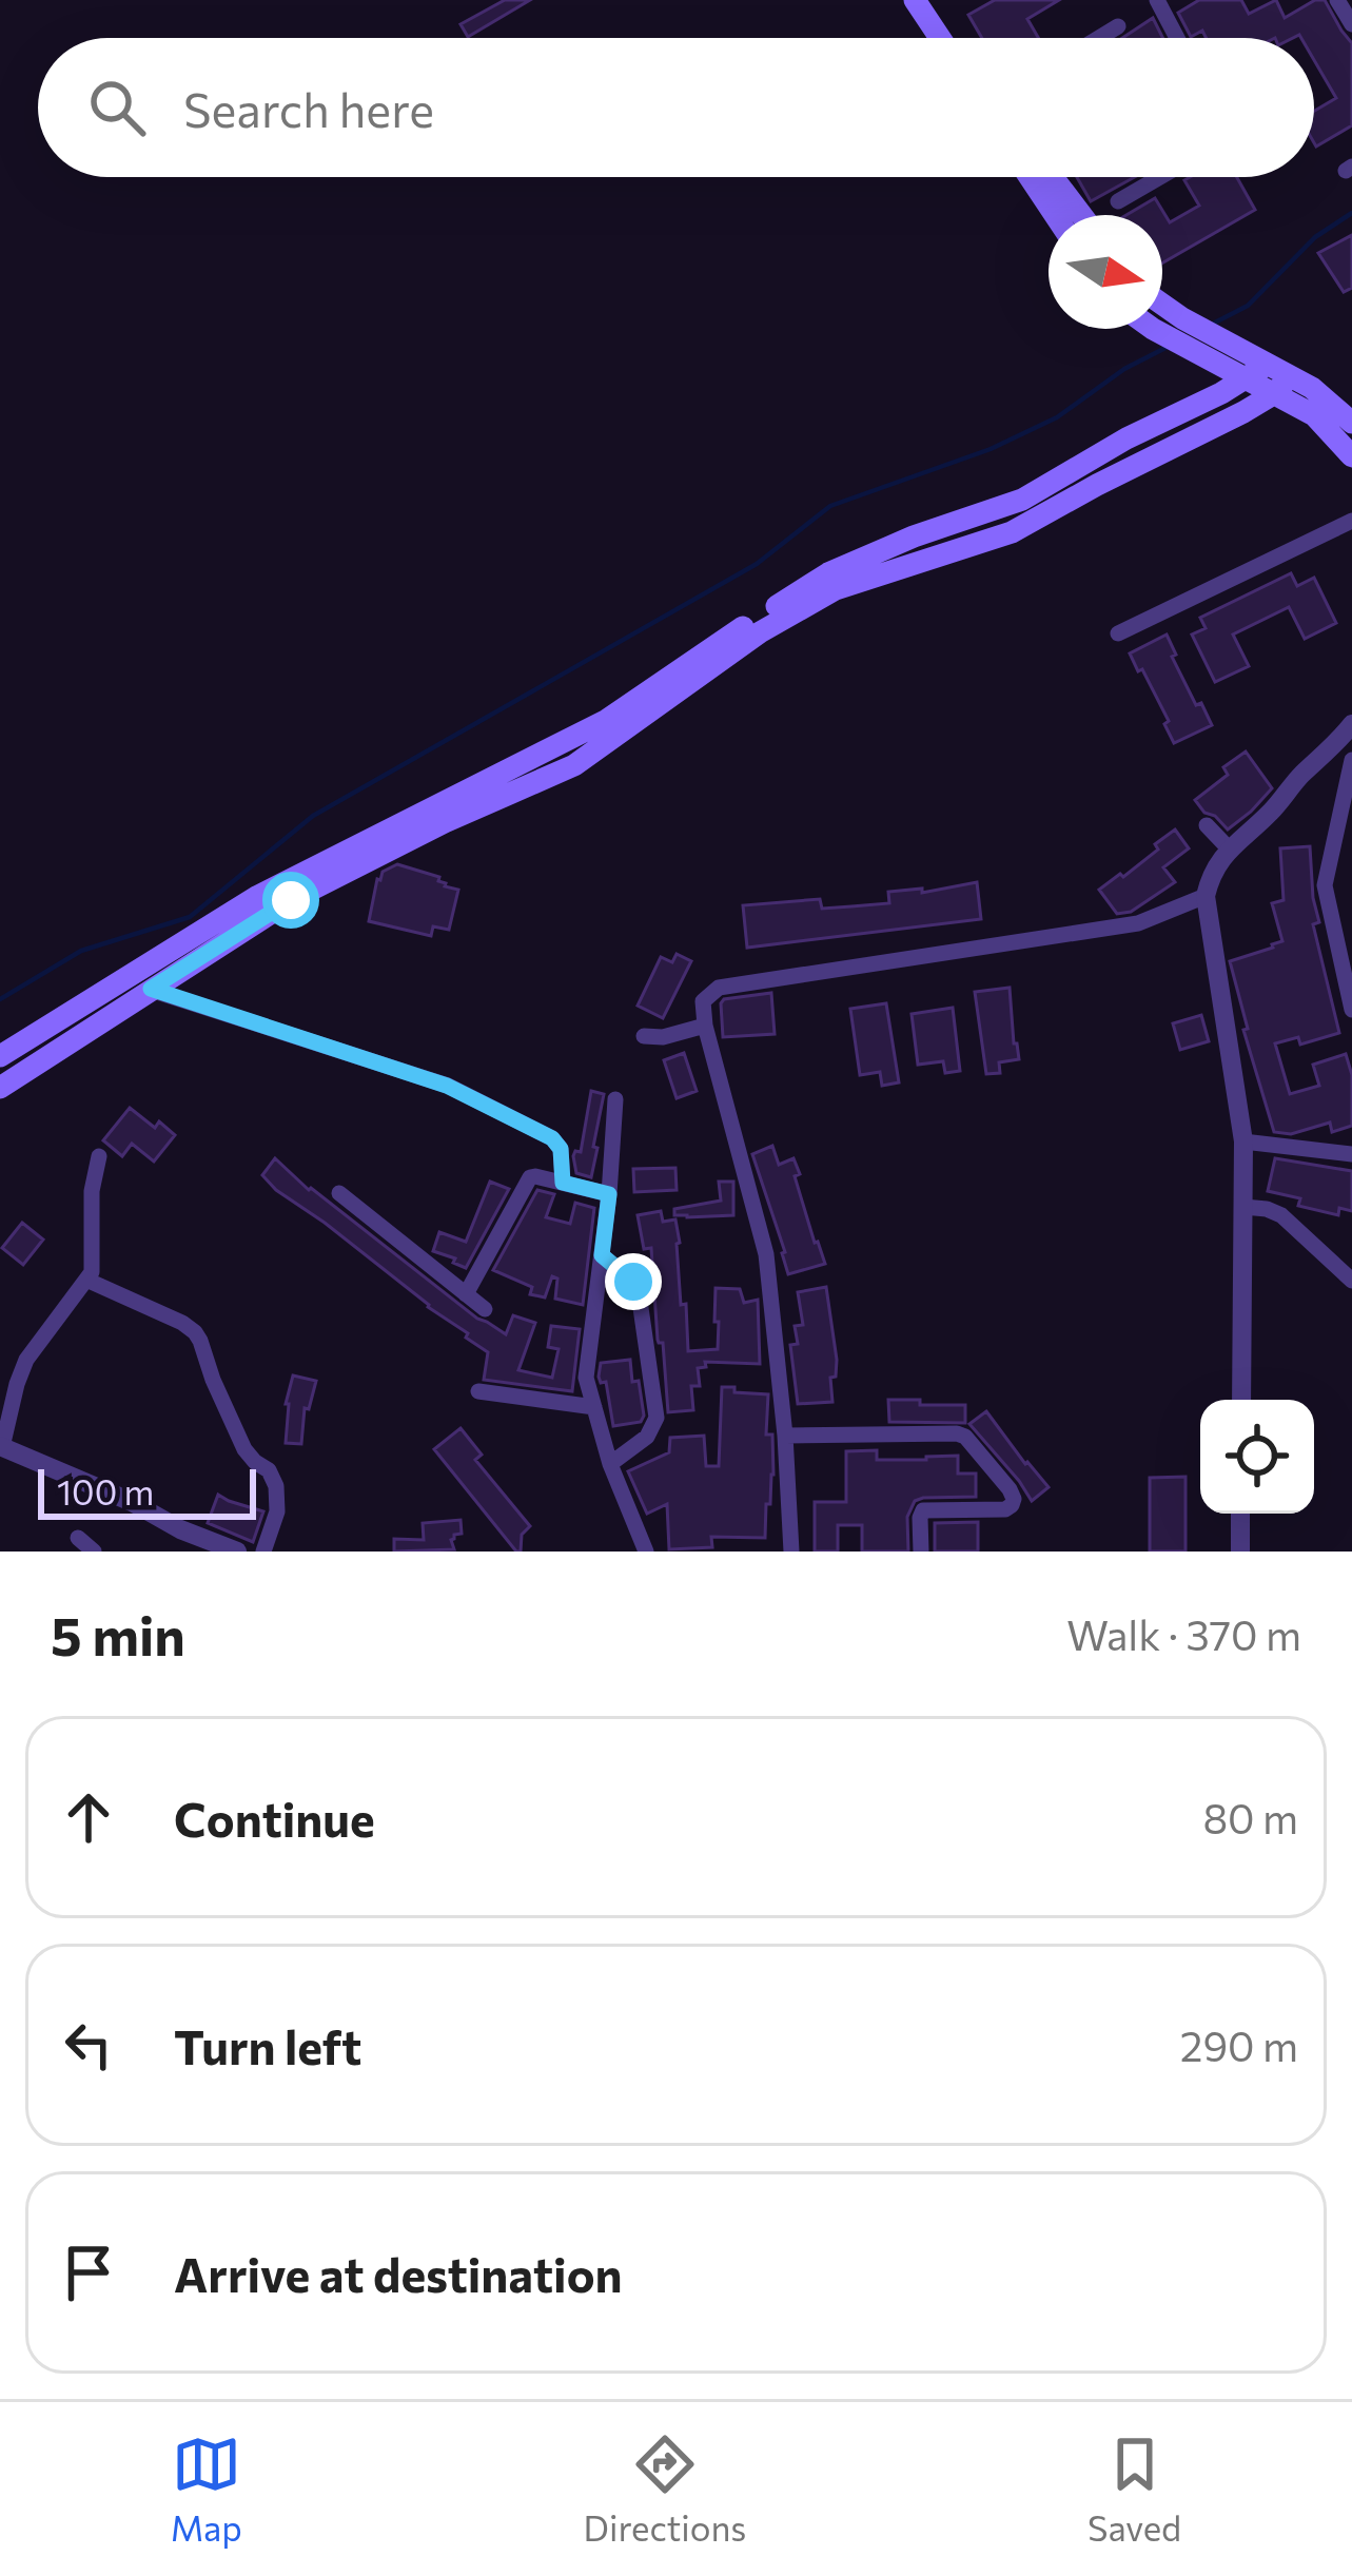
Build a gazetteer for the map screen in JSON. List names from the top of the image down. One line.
{"scale_bar":"100 m","north":"right","page":{"search":"Search here","scale":"100 m","heading":["5 min","Walk · 370 m"],"list":[["Continue","80 m"],["Turn left","290 m"],"Arrive at destination"],"nav":["Map","Directions","Saved"]}}
